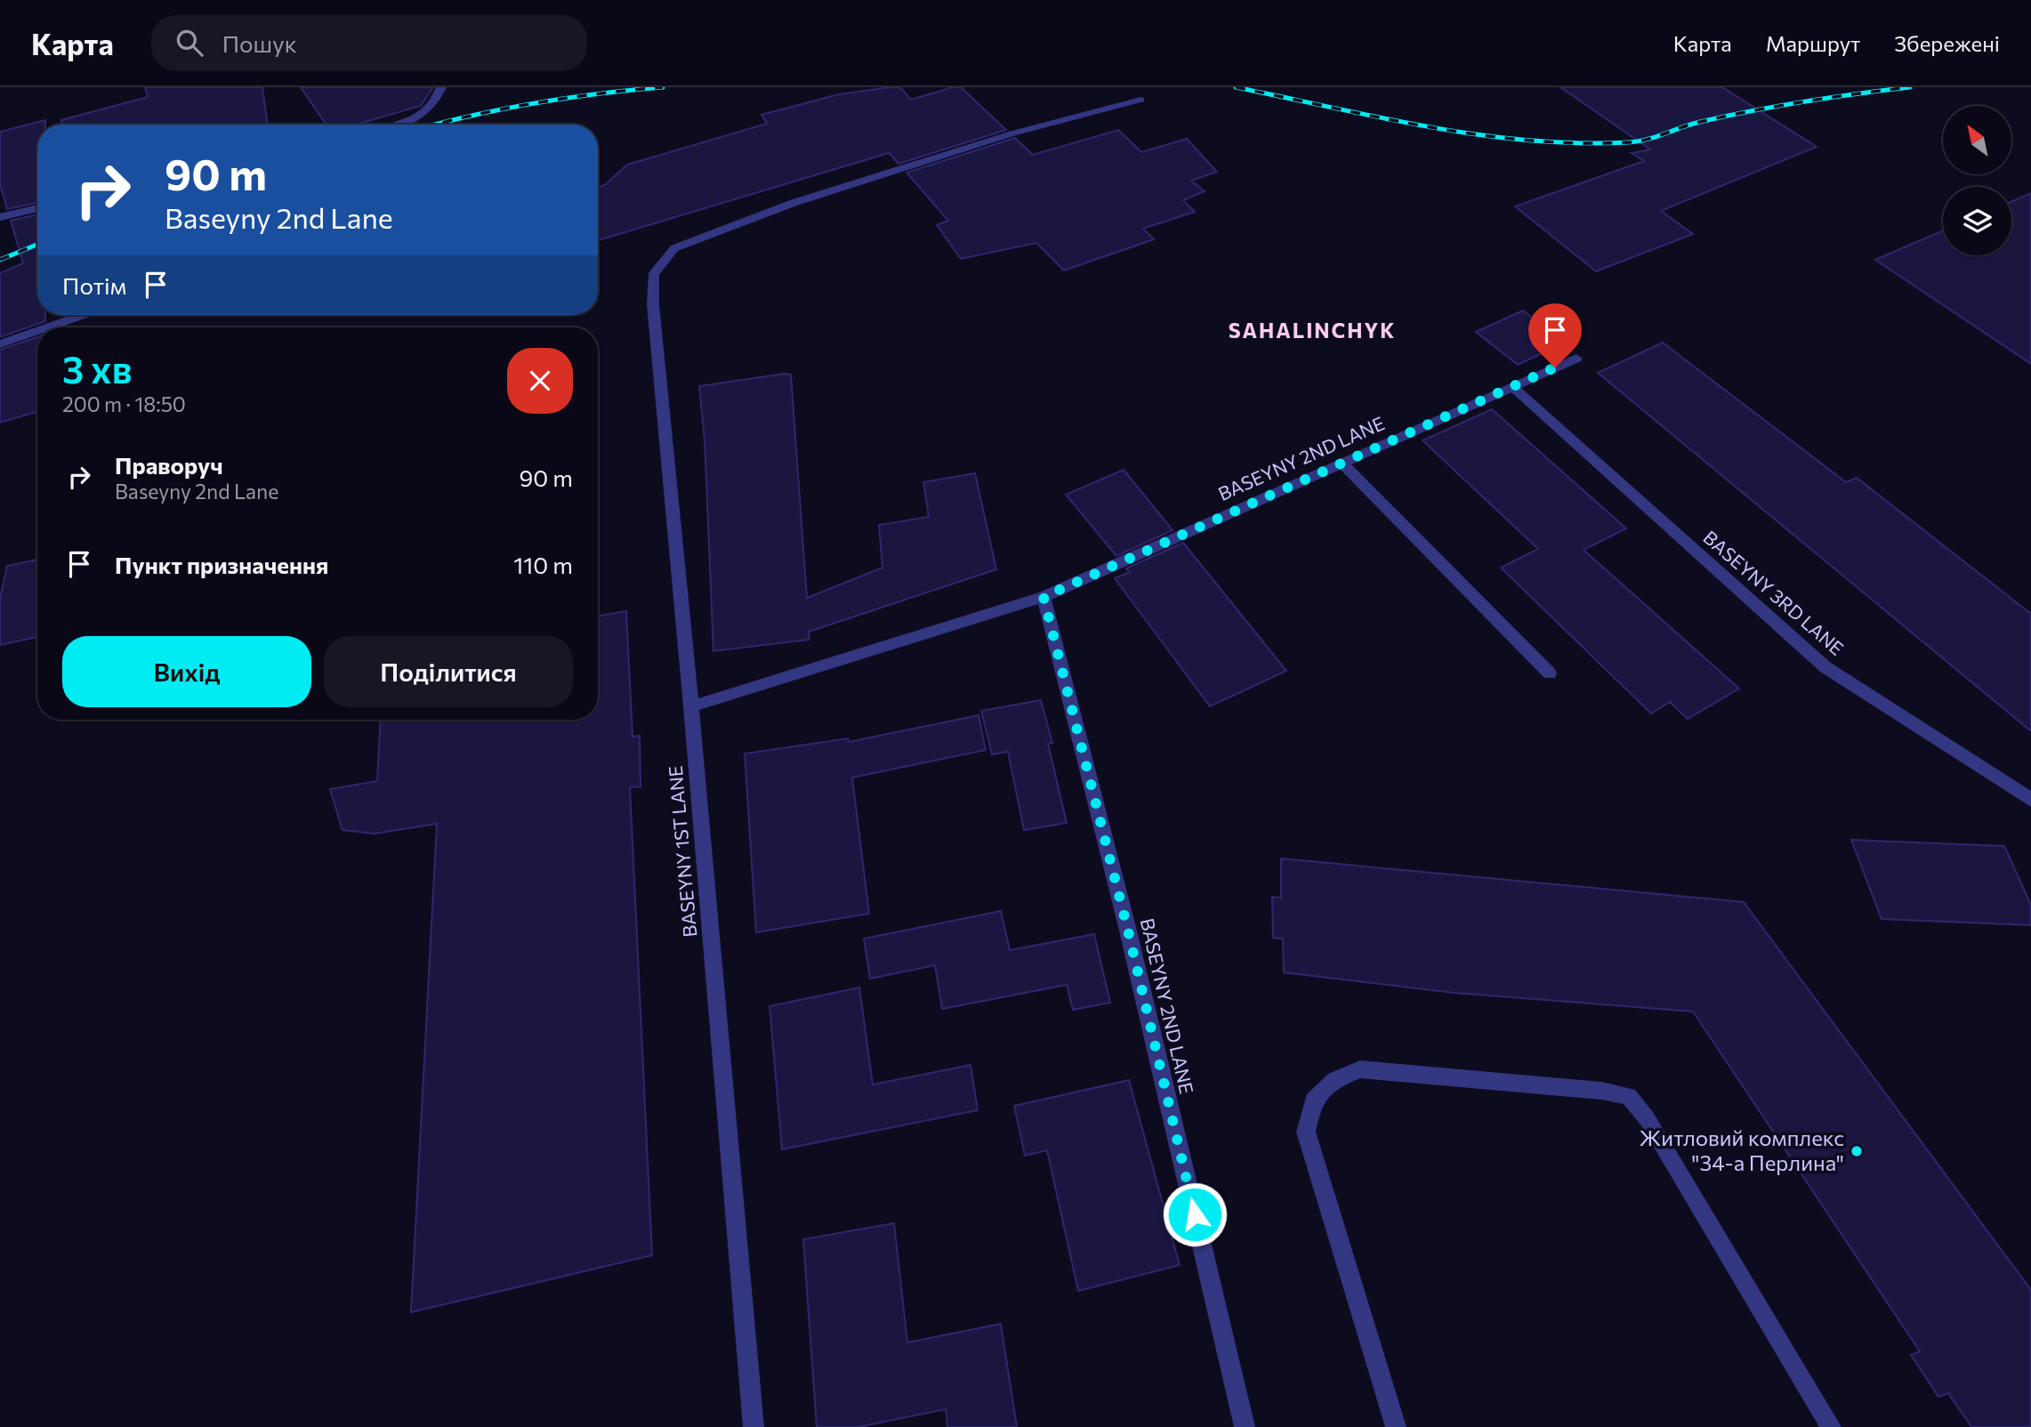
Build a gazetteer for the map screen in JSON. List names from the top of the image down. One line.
{"streets":{"street":["BASEYNY 2ND LANE","BASEYNY 3RD LANE","BASEYNY 1ST LANE"]},"crossings":[["BASEYNY 2ND LANE","BASEYNY 3RD LANE"],["BASEYNY 2ND LANE","BASEYNY 1ST LANE"]],"districts":["SAHALINCHYK"],"places":["Житловий комплекс \"34-а Перлина\""],"north":"top left","page":{"header":"Карта","search":"Пошук","nav":["Карта","Маршрут","Збережені"],"turn":["90 m","Baseyny 2nd Lane"],"then":"Потім","heading":["3 хв","200 m · 18:50"],"list":[{"name":"Праворуч","note":"Baseyny 2nd Lane","value":"90 m"},{"name":"Пункт призначення","value":"110 m"}],"buttons":["Вихід","Поділитися"]}}
